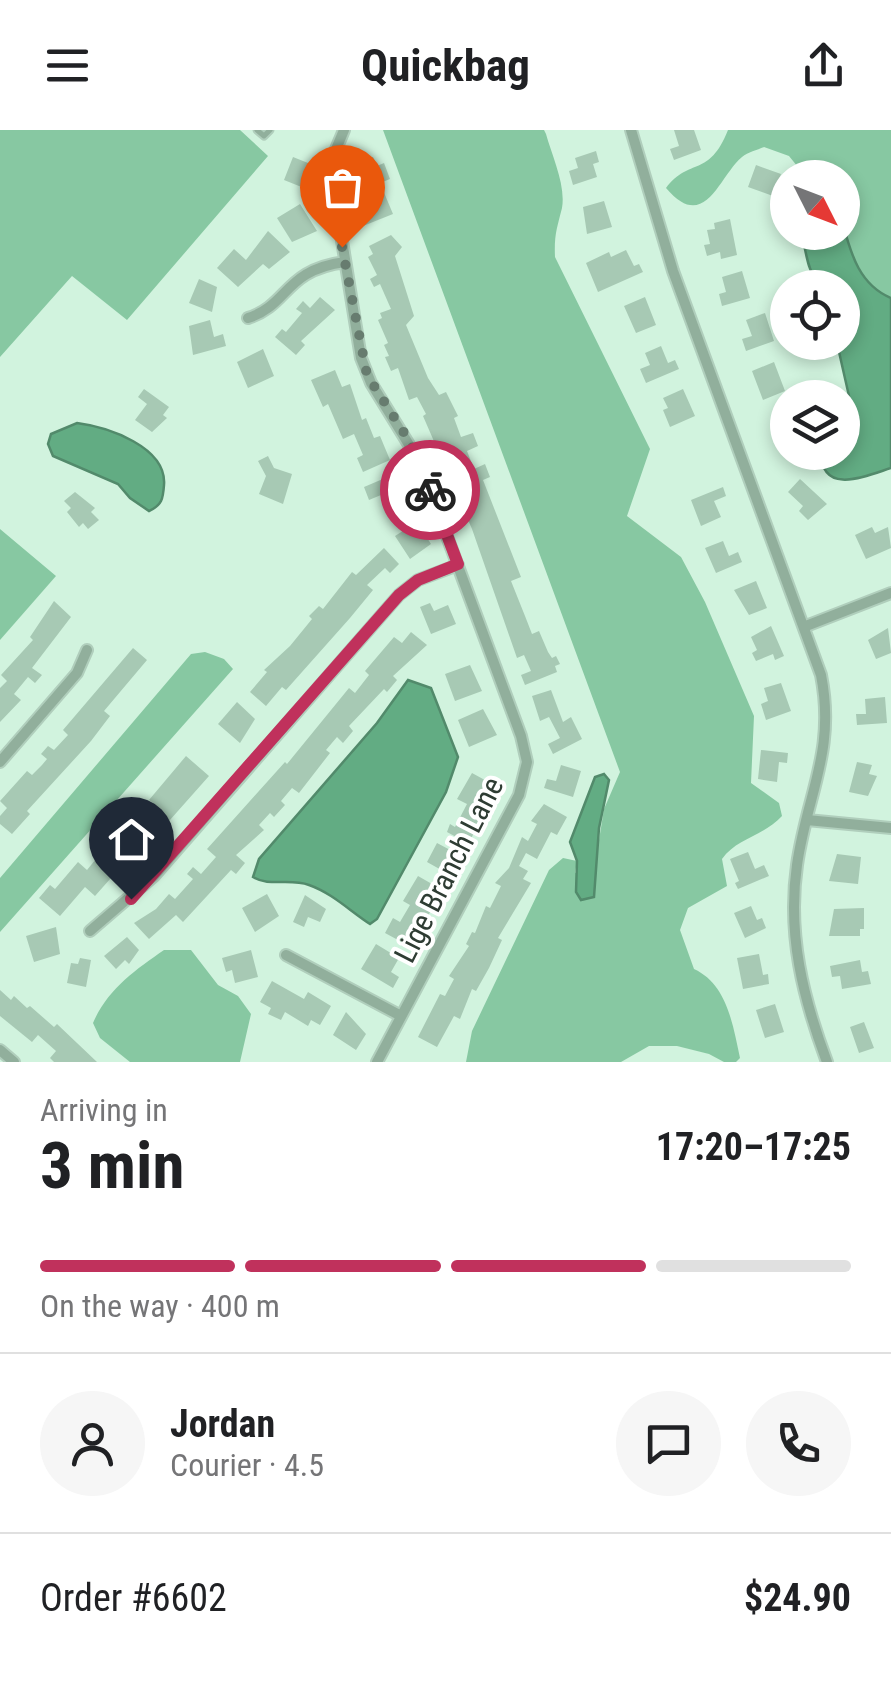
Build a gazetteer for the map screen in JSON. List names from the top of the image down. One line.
{"streets":{"street":["Lige Branch Lane"]},"north":"bottom right","page":{"header":"Quickbag","heading":["3 min","Arriving in","17:20–17:25"],"panel":["Jordan","Courier · 4.5","Order #6602","$24.90"],"bar":"On the way · 400 m"}}
